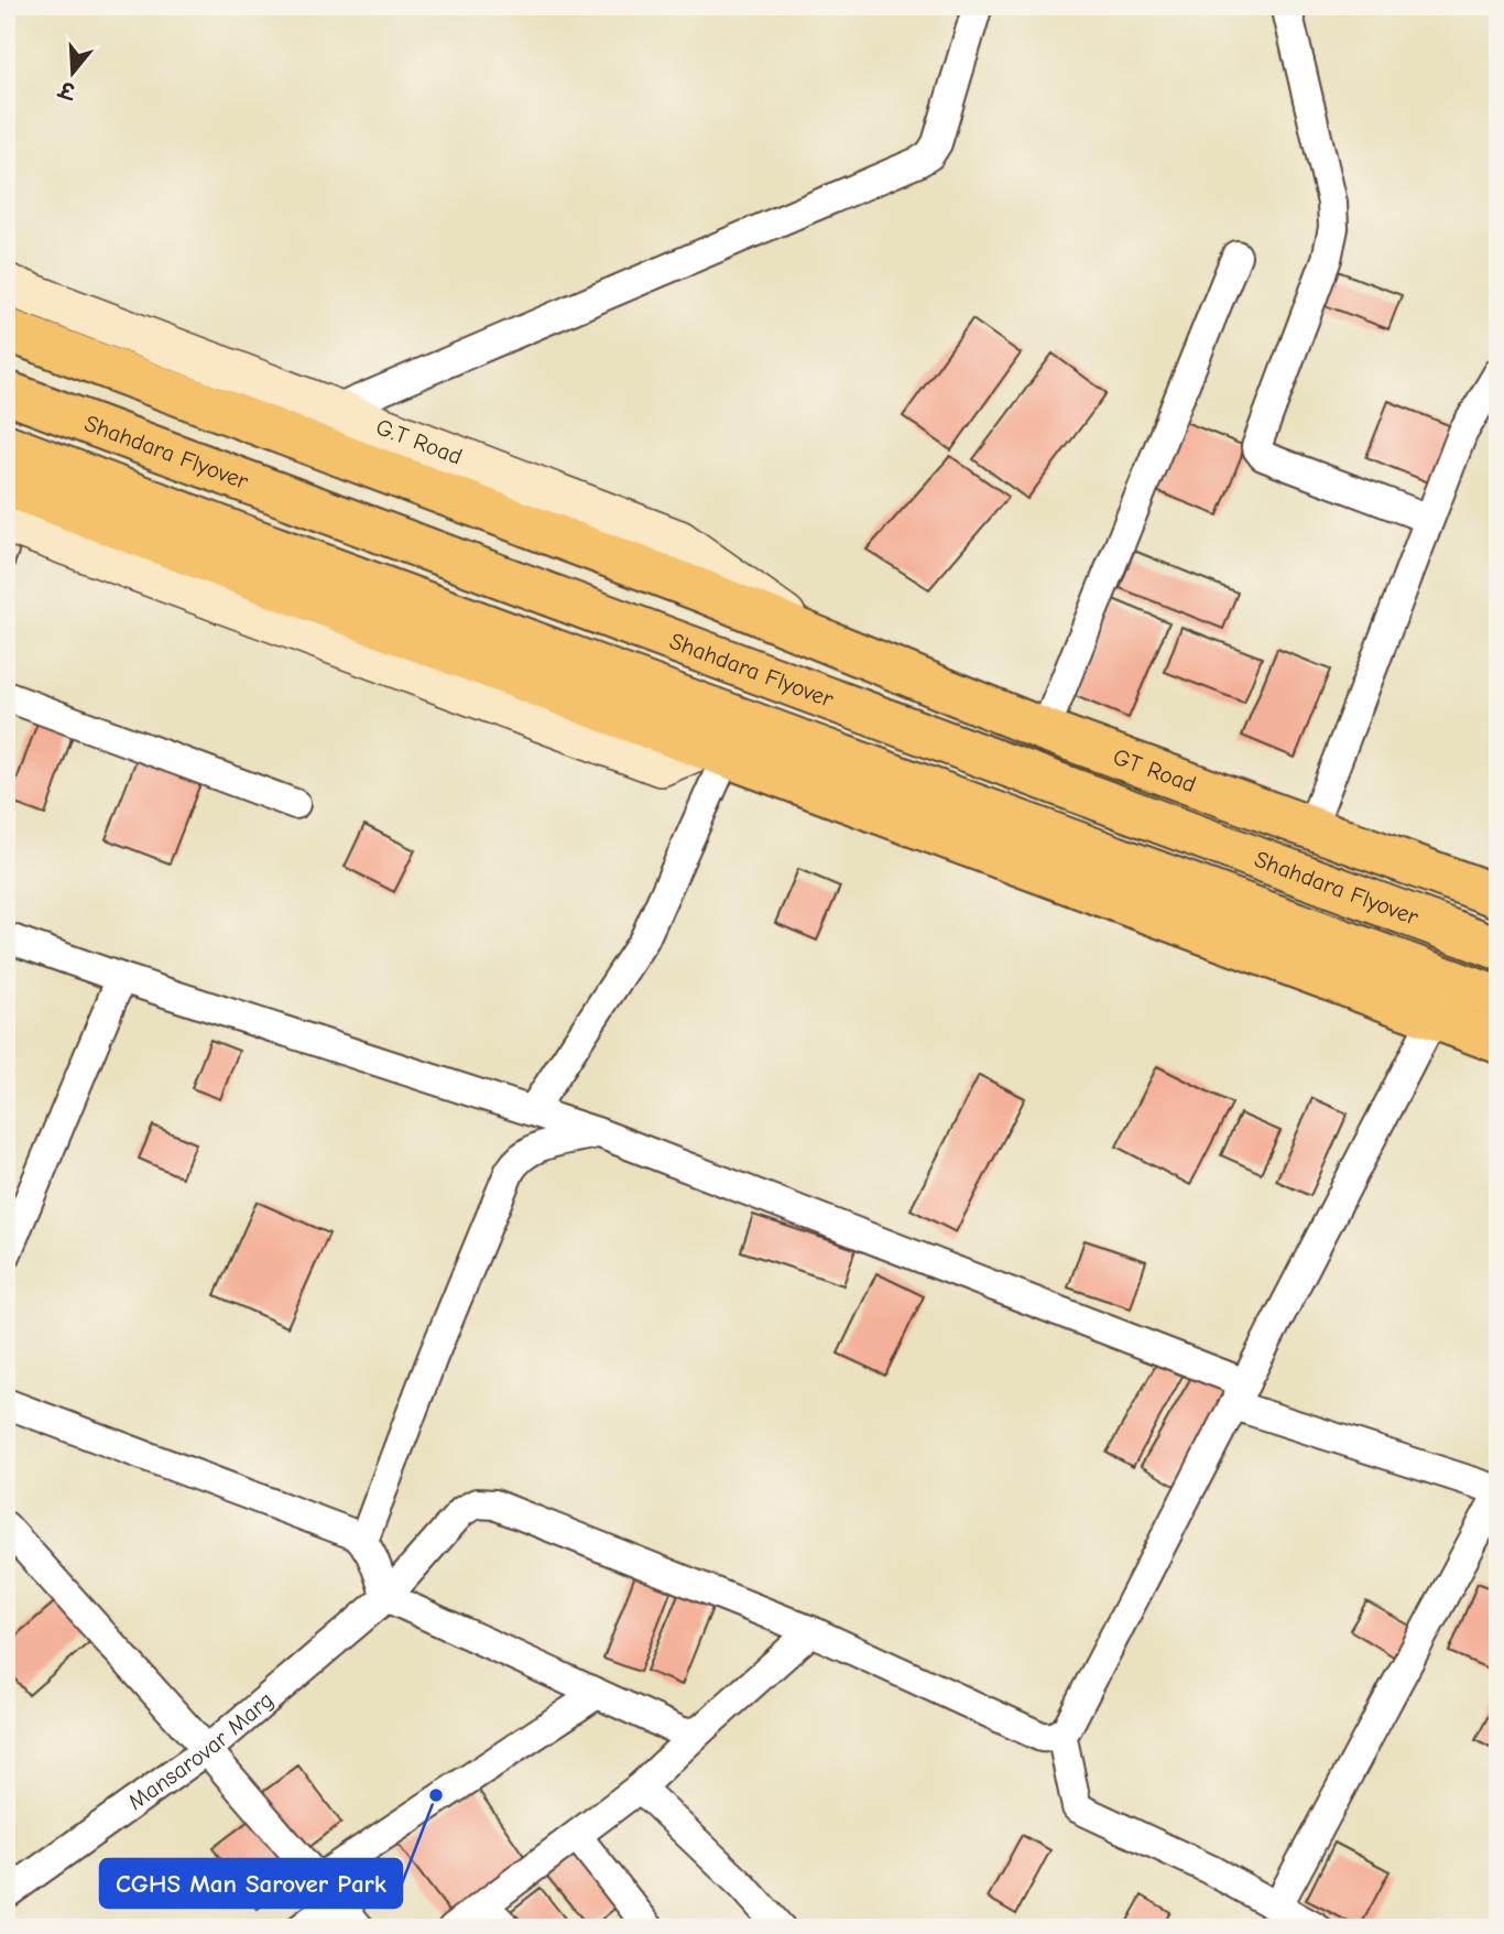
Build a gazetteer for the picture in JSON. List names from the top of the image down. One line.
{"streets":{"main road":["G.T Road","Shahdara Flyover","GT Road"],"street":["Mansarovar Marg"]},"crossings":[["G.T Road","GT Road"]],"places":["CGHS Man Sarover Park"],"north":"bottom"}
